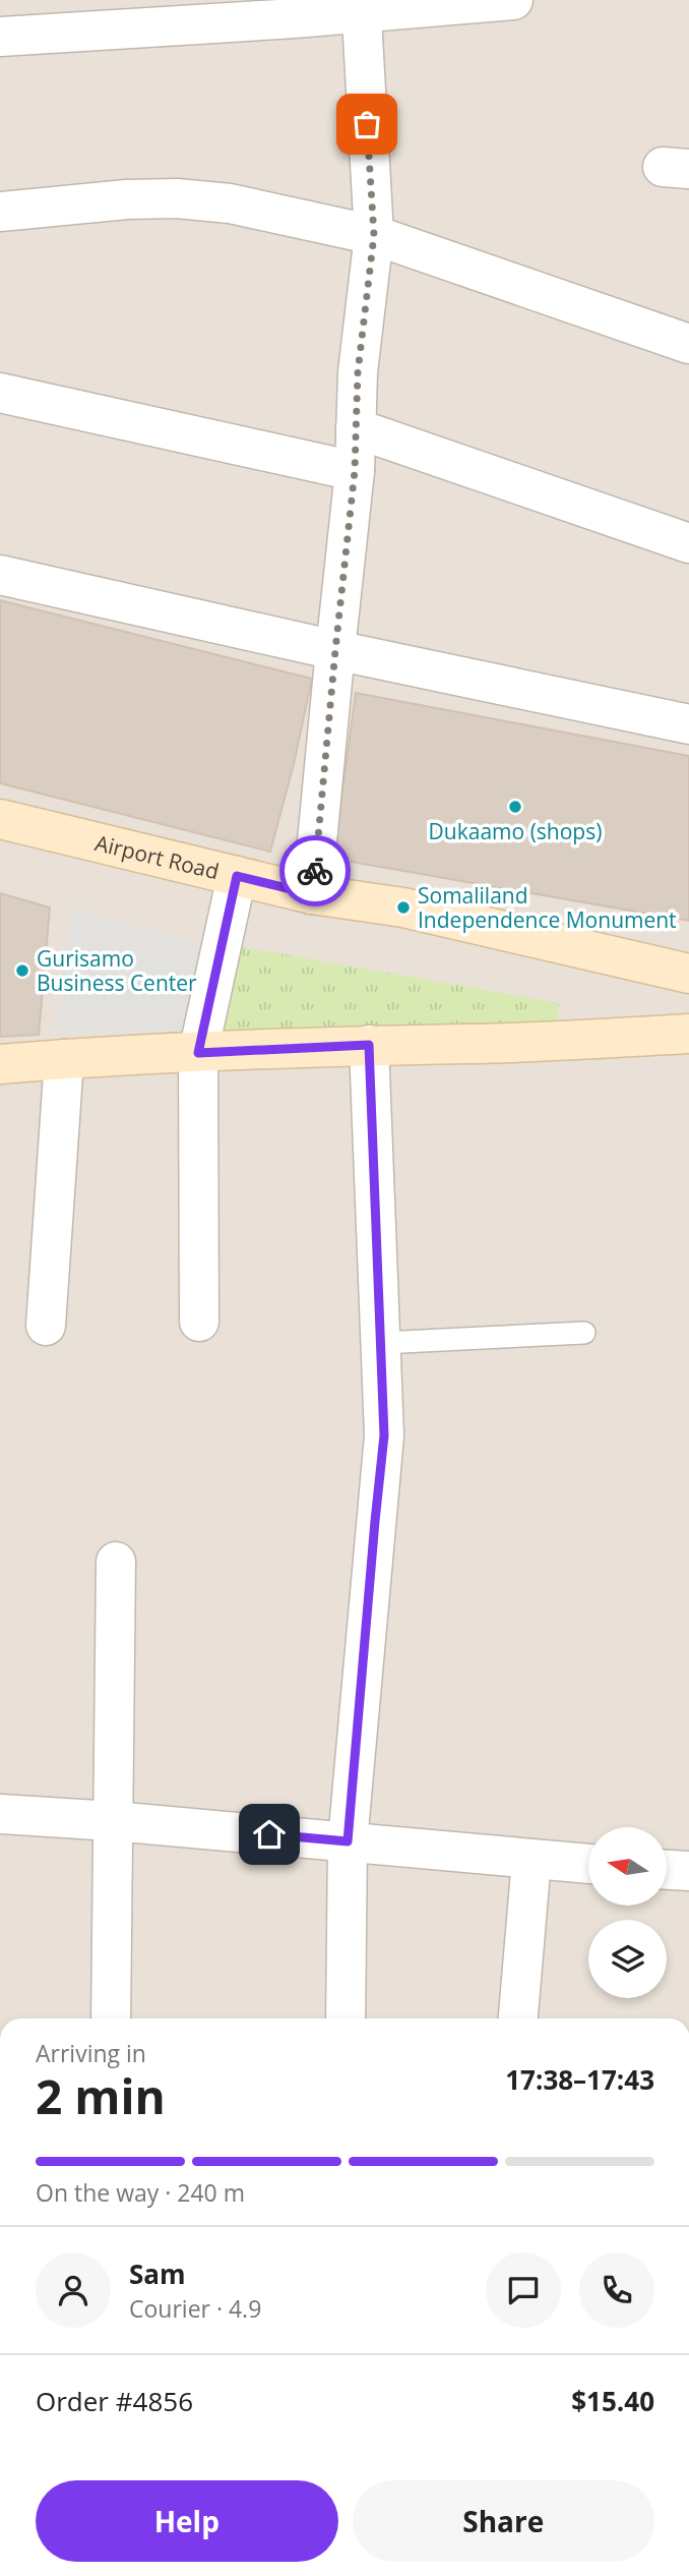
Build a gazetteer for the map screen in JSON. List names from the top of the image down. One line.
{"streets":{"main road":["Airport Road"]},"places":["Dukaamo (shops)","Somaliland Independence Monument","Gurisamo Business Center"],"north":"left","page":{"heading":["2 min","Arriving in","17:38–17:43"],"panel":["Sam","Courier · 4.9","Order #4856","$15.40"],"bar":"On the way · 240 m","buttons":["Help","Share"]}}
